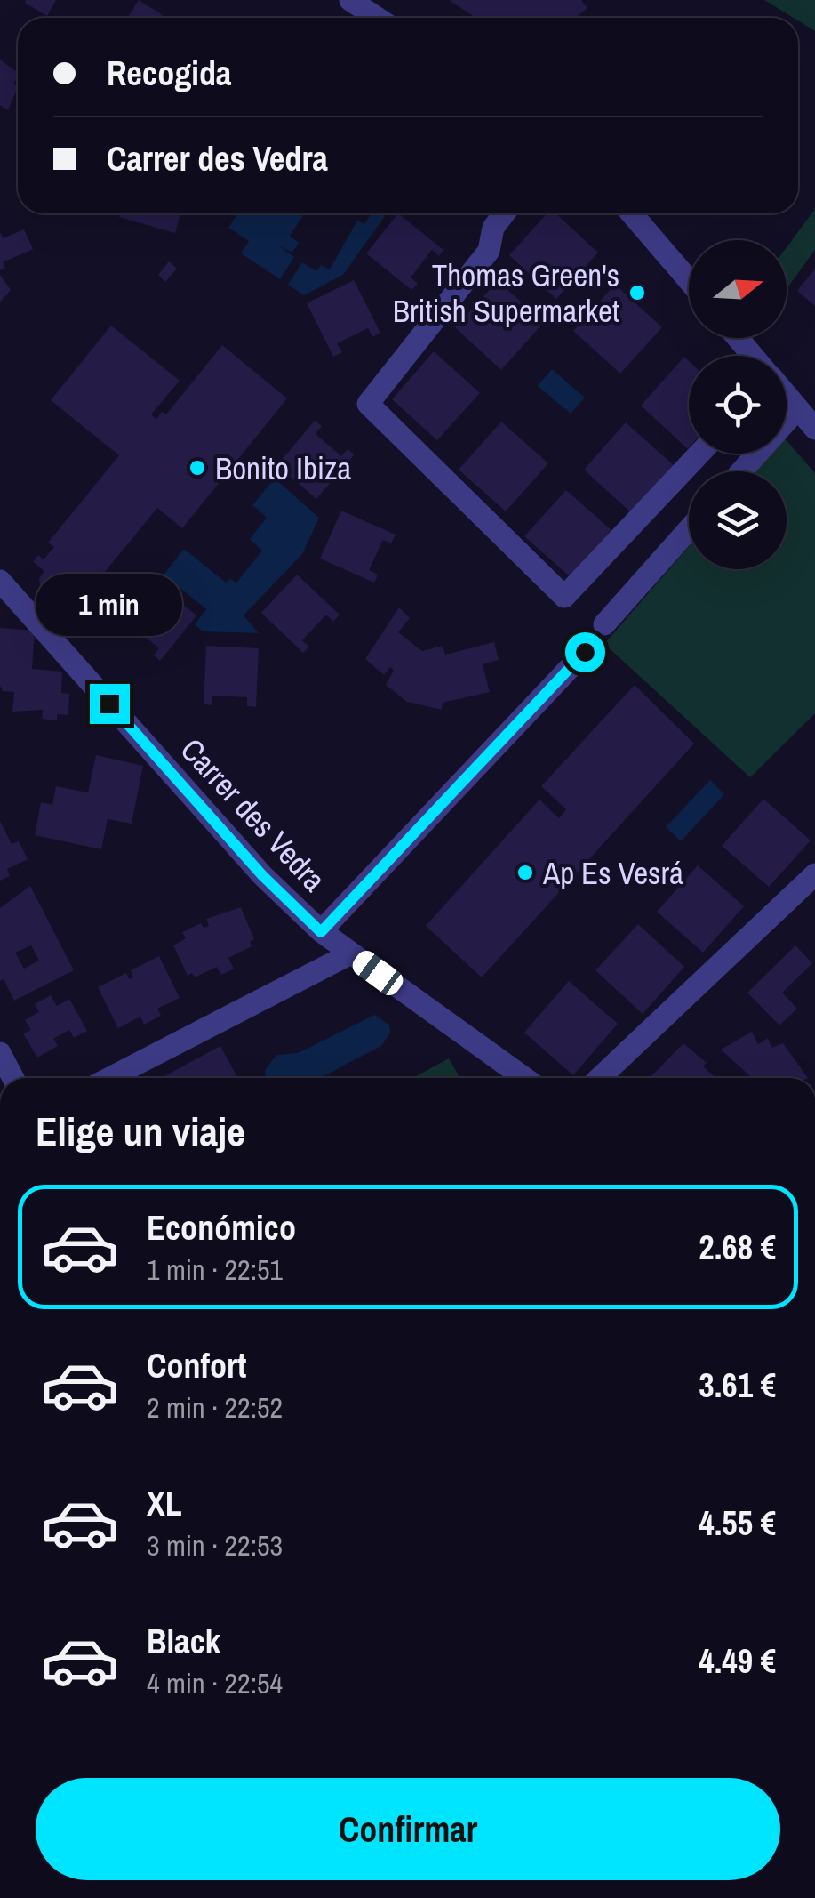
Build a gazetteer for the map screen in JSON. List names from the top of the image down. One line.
{"streets":{"street":["Carrer des Vedra"]},"places":["Thomas Green's British Supermarket","Bonito Ibiza","Ap Es Vesrá"],"north":"right","page":{"banner":["Recogida","Carrer des Vedra"],"bubble":"1 min","heading":"Elige un viaje","list":[{"name":"Económico","note":"1 min · 22:51","value":"2.68 €"},{"name":"Confort","note":"2 min · 22:52","value":"3.61 €"},{"name":"XL","note":"3 min · 22:53","value":"4.55 €"},{"name":"Black","note":"4 min · 22:54","value":"4.49 €"}],"buttons":"Confirmar"}}
